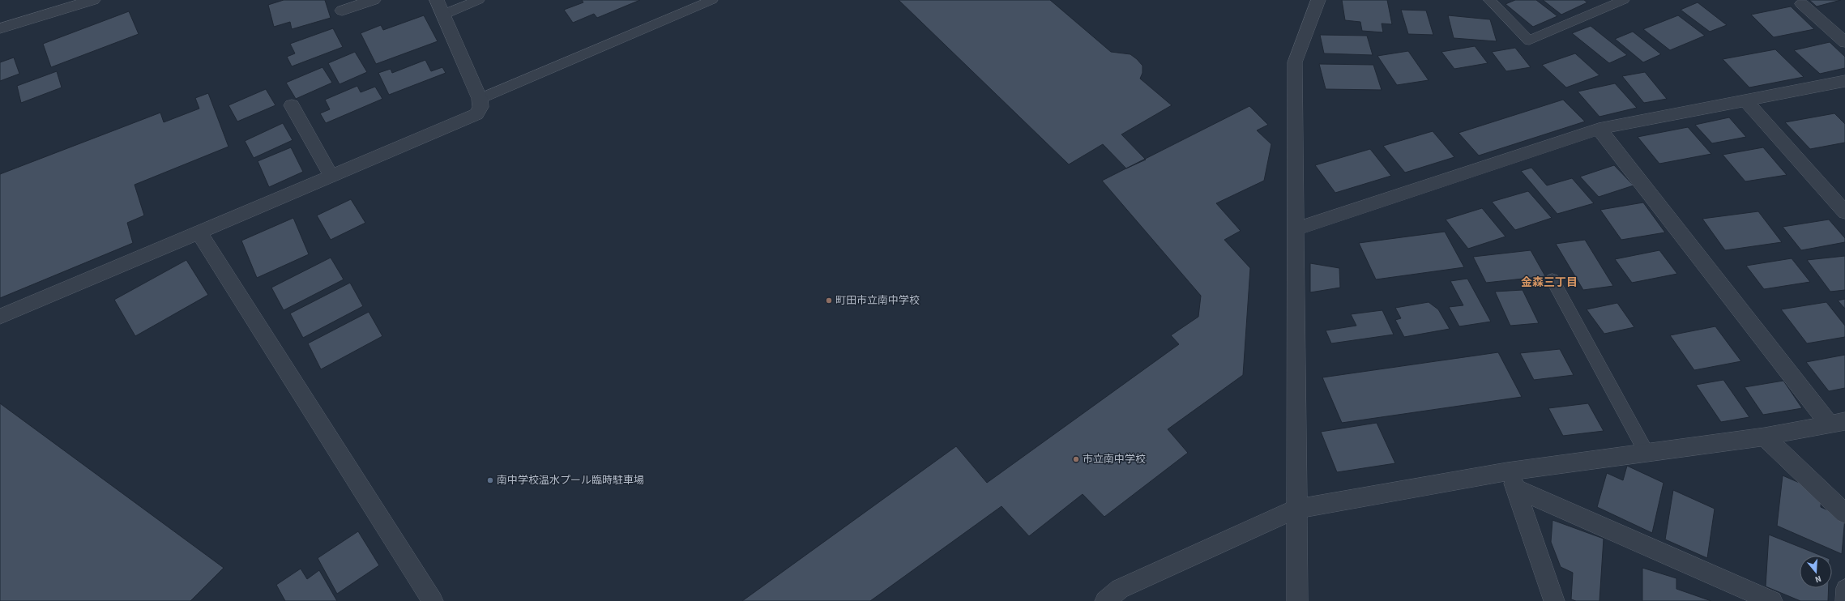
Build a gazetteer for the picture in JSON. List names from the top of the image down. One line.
{"districts":["金森三丁目"],"places":["町田市立南中学校","市立南中学校","南中学校温水プール臨時駐車場"],"north":"bottom"}
